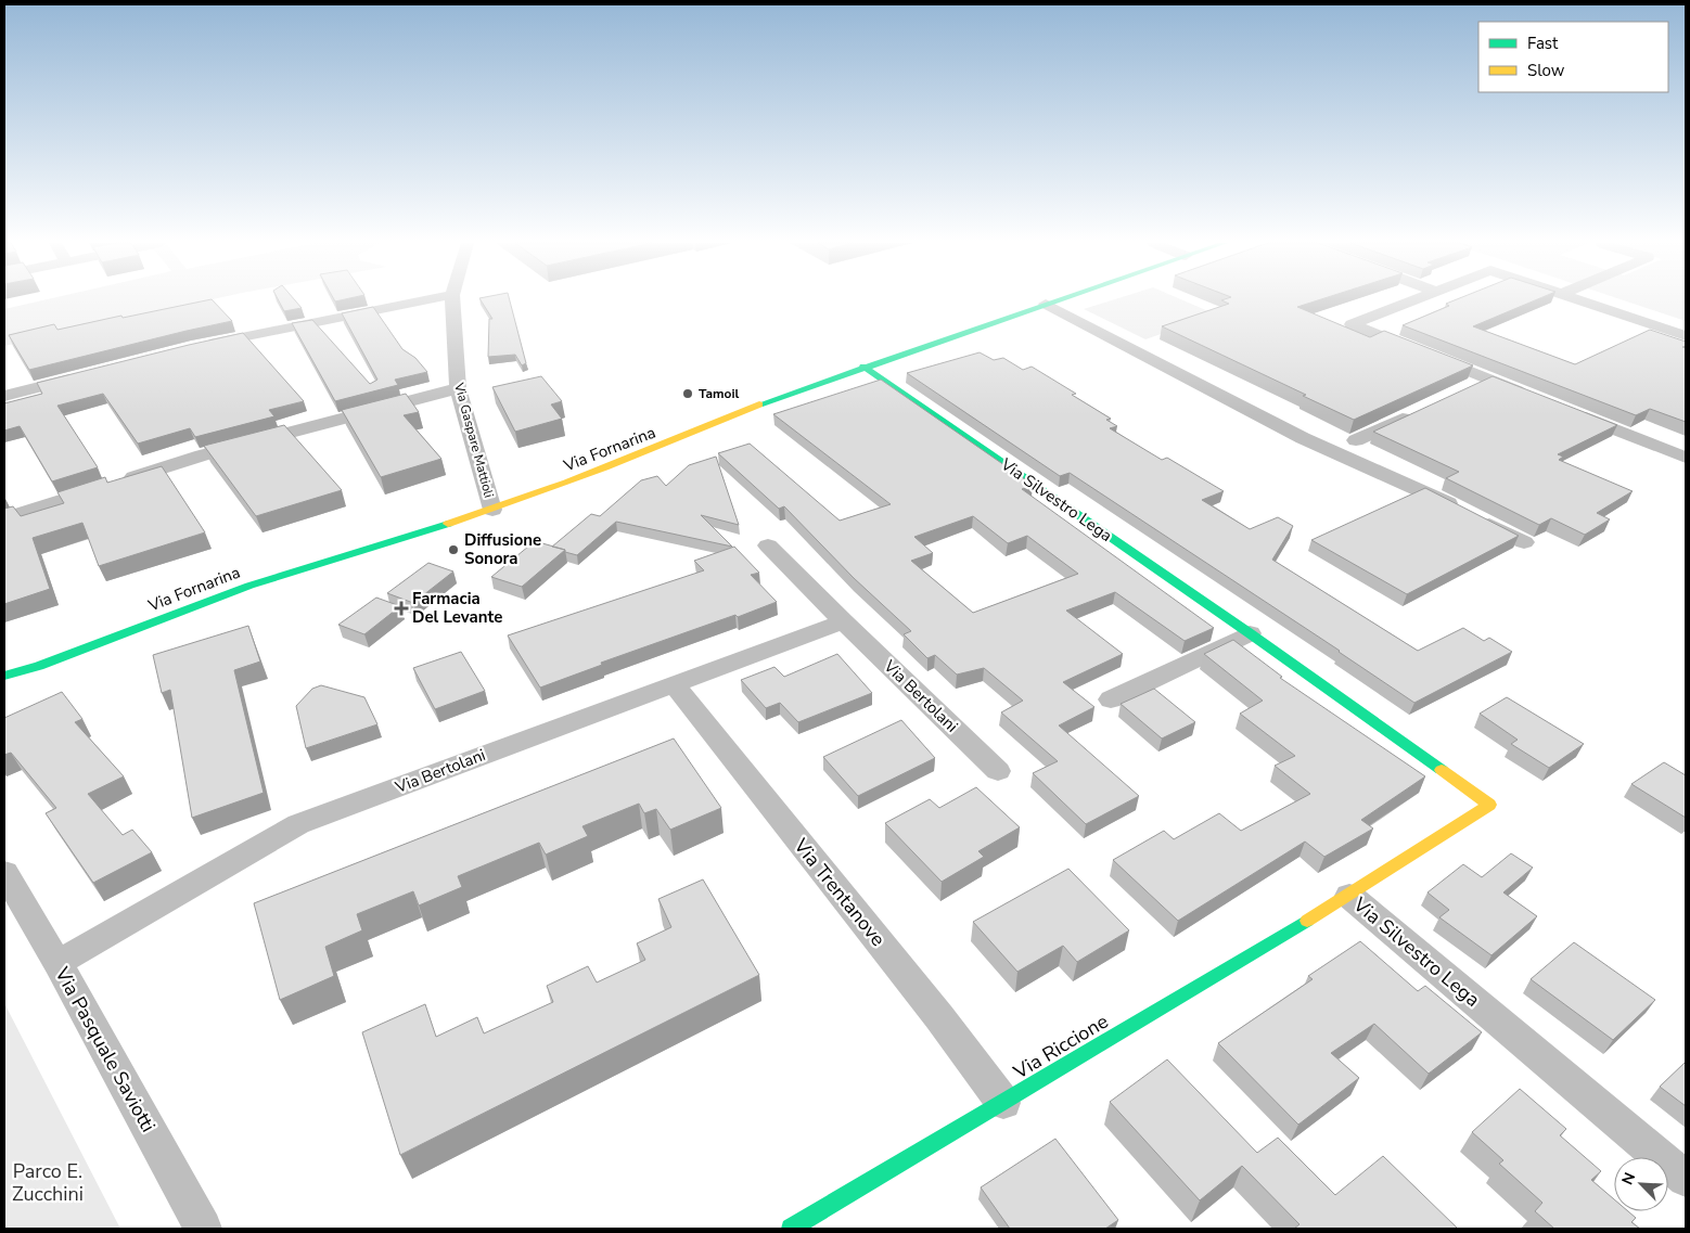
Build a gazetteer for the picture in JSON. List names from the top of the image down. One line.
{"streets":{"street":["Via Gaspare Mattioli","Via Fornarina","Via Silvestro Lega","Via Bertolani","Via Trentanove","Via Riccione","Via Pasquale Saviotti"]},"crossings":[["Via Gaspare Mattioli","Via Fornarina"],["Via Fornarina","Via Silvestro Lega"],["Via Silvestro Lega","Via Riccione"],["Via Bertolani","Via Trentanove"],["Via Bertolani","Via Pasquale Saviotti"],["Via Trentanove","Via Riccione"]],"parks":["Parco E. Zucchini"],"places":{"other":["Tamoil","Diffusione Sonora"],"health":["Farmacia Del Levante"]},"legend":["Fast","Slow"],"north":"top left"}
